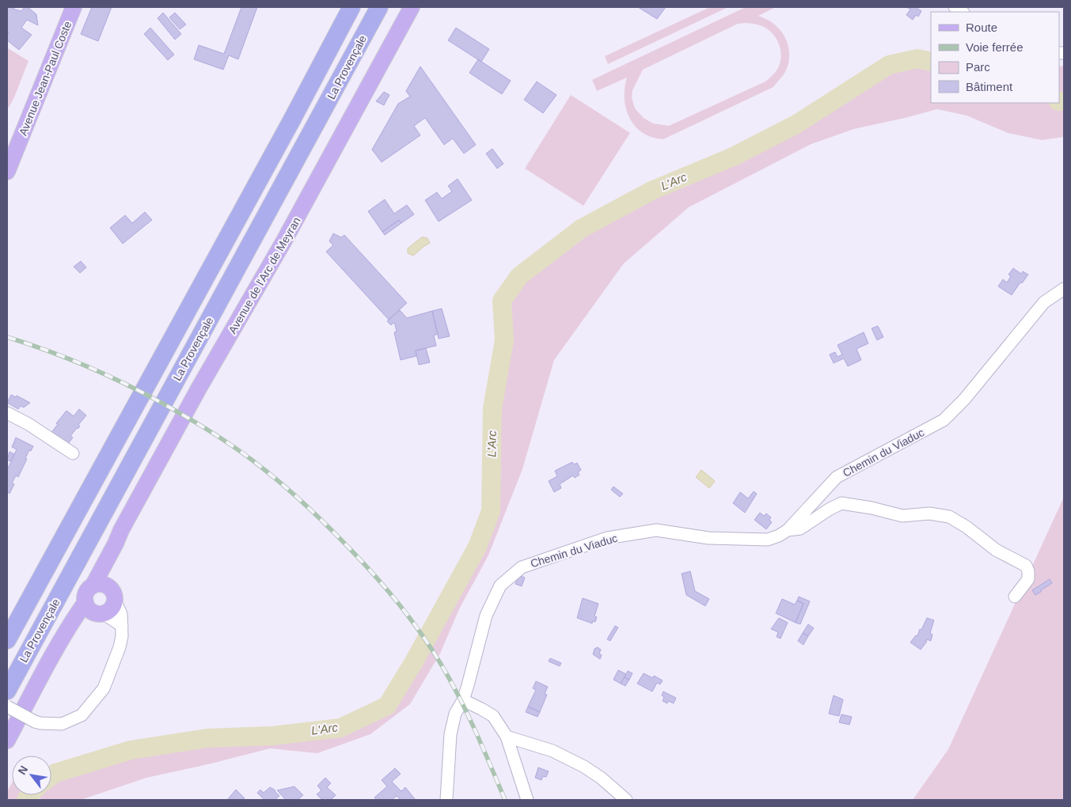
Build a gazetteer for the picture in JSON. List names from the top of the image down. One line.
{"streets":{"highway":["La Provençale"],"main road":["Avenue Jean-Paul Coste","Avenue de l'Arc de Meyran"],"street":["Chemin du Viaduc"]},"water":["L'Arc"],"legend":["Route","Voie ferrée","Parc","Bâtiment"],"north":"top left"}
